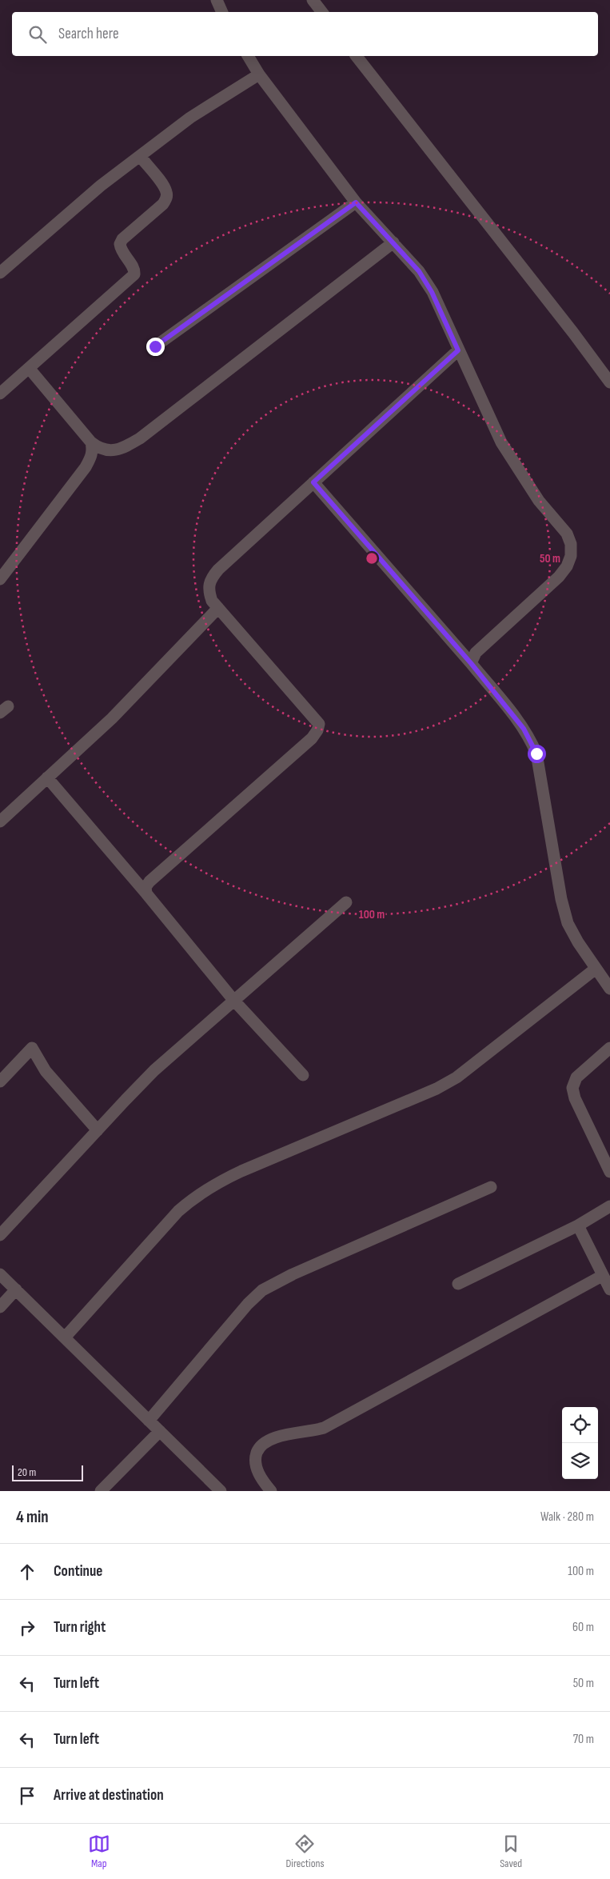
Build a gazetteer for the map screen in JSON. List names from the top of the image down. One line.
{"scale_bar":"20 m","page":{"search":"Search here","scale":"20 m","heading":["4 min","Walk · 280 m"],"list":[["Continue","100 m"],["Turn right","60 m"],["Turn left","50 m"],["Turn left","70 m"],"Arrive at destination"],"nav":["Map","Directions","Saved"]},"rings":["50 m","100 m"]}
